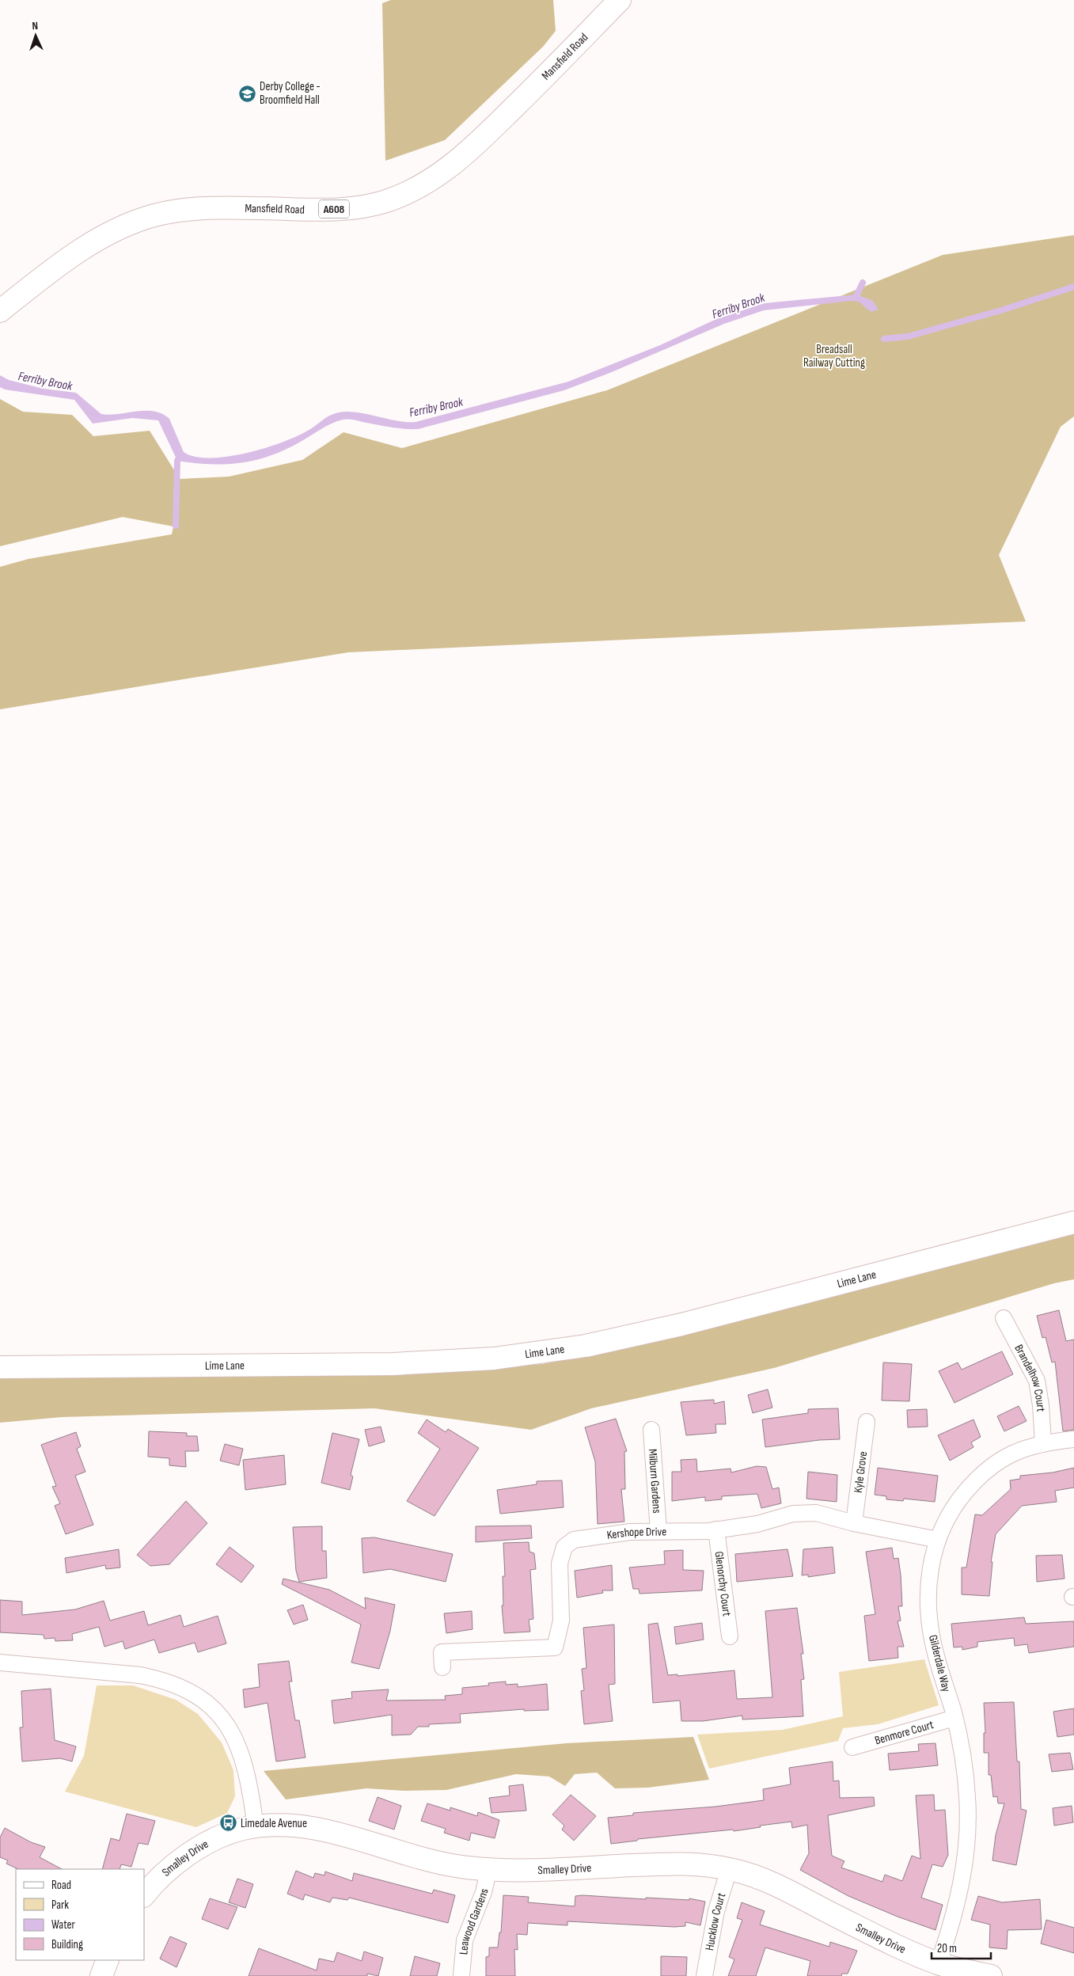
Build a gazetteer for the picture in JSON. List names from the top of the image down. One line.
{"streets":{"street":["Mansfield Road","A608","Lime Lane","Brandelhow Court","Kyle Grove","Milburn Gardens","Kershope Drive","Glenorchy Court","Gilderdale Way","Benmore Court","Smalley Drive","Leawood Gardens","Hucklow Court"]},"crossings":[["Brandelhow Court","Gilderdale Way"],["Kyle Grove","Kershope Drive"],["Milburn Gardens","Kershope Drive"],["Kershope Drive","Glenorchy Court"],["Kershope Drive","Gilderdale Way"],["Gilderdale Way","Benmore Court"],["Gilderdale Way","Smalley Drive"],["Smalley Drive","Leawood Gardens"],["Smalley Drive","Hucklow Court"]],"water":["Ferriby Brook"],"parks":["Breadsall Railway Cutting"],"places":{"school or university":["Derby College - Broomfield Hall"],"bus stop":["Limedale Avenue"]},"legend":["Road","Park","Water","Building"],"scale_bar":"20 m","north":"top"}
